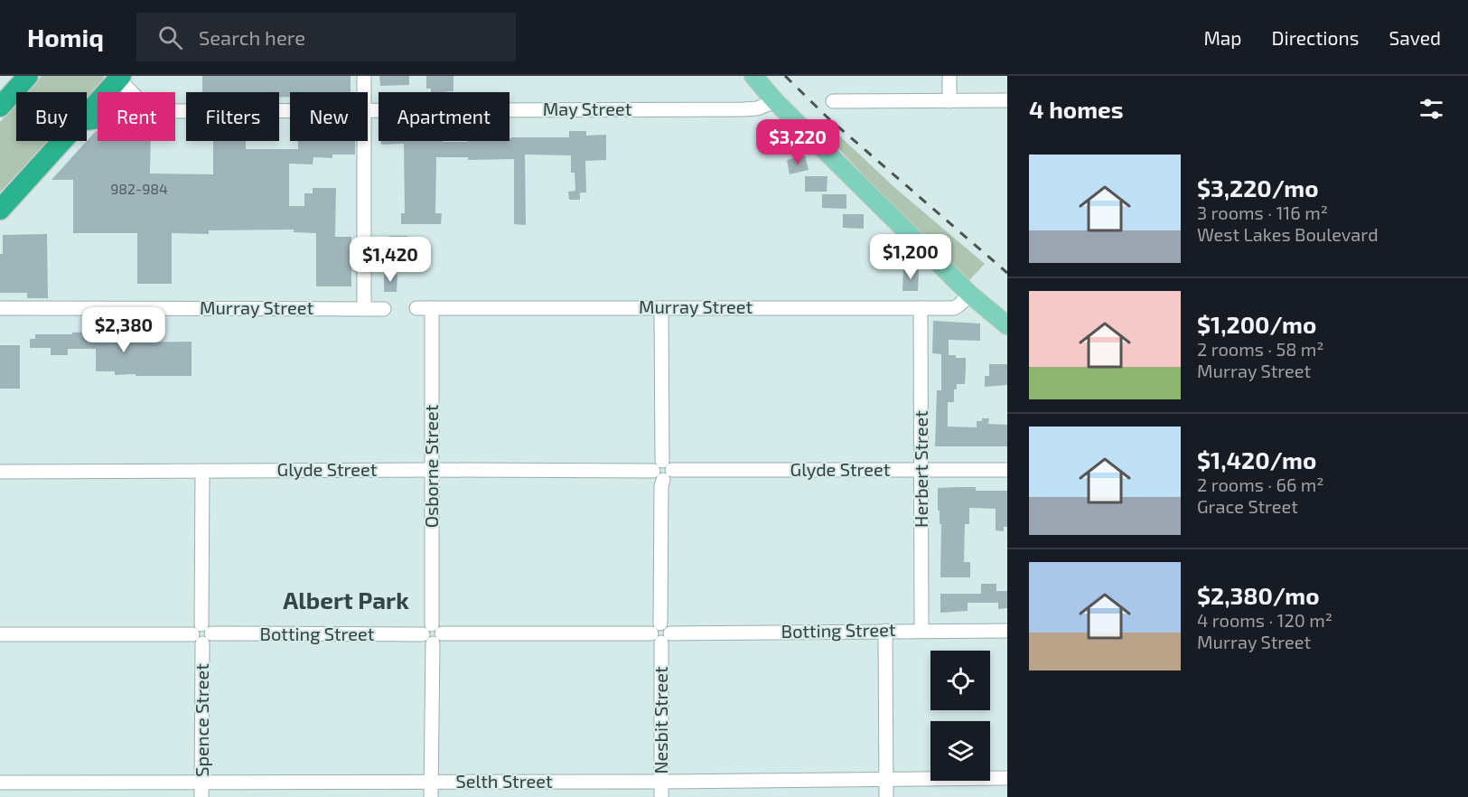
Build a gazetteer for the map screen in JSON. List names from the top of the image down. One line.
{"streets":{"street":["May Street","Murray Street","Osborne Street","Herbert Street","Glyde Street","Botting Street","Spence Street","Nesbit Street","Selth Street"]},"crossings":[["Murray Street","Osborne Street"],["Murray Street","Herbert Street"],["Murray Street","Nesbit Street"],["Osborne Street","Glyde Street"],["Osborne Street","Botting Street"],["Osborne Street","Selth Street"],["Herbert Street","Glyde Street"],["Herbert Street","Botting Street"],["Glyde Street","Spence Street"],["Glyde Street","Nesbit Street"],["Botting Street","Spence Street"],["Botting Street","Nesbit Street"],["Spence Street","Selth Street"],["Nesbit Street","Selth Street"]],"districts":["Albert Park"],"house_numbers":["982-984"],"page":{"header":"Homiq","search":"Search here","nav":["Map","Directions","Saved"],"heading":"4 homes","chip":["Buy","Rent","Filters","New","Apartment"],"price":["$3,220","$1,200","$1,420","$2,380"],"list":[{"name":"$3,220/mo","note":"3 rooms · 116 m² · West Lakes Boulevard"},{"name":"$1,200/mo","note":"2 rooms · 58 m² · Murray Street"},{"name":"$1,420/mo","note":"2 rooms · 66 m² · Grace Street"},{"name":"$2,380/mo","note":"4 rooms · 120 m² · Murray Street"}]}}
